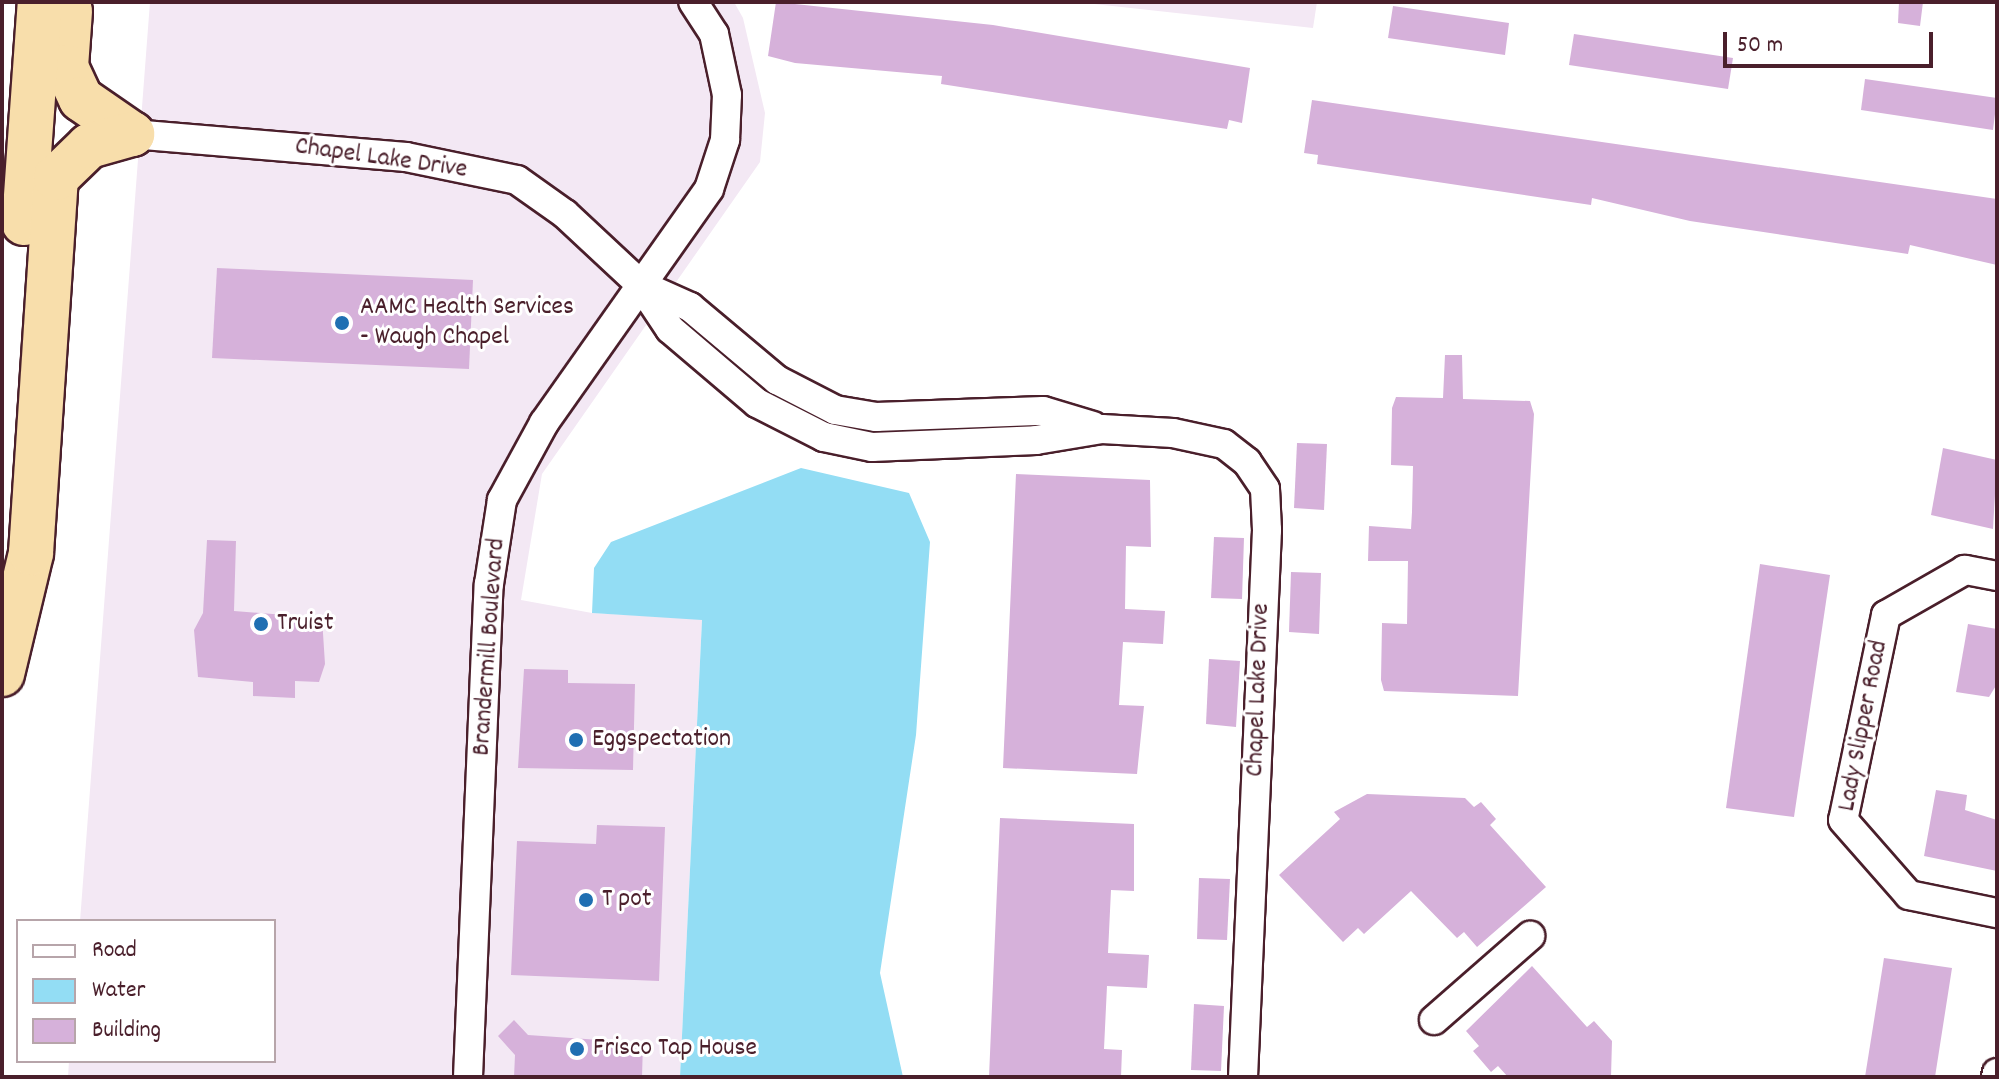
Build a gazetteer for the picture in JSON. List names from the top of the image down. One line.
{"streets":{"street":["Chapel Lake Drive","Brandermill Boulevard","Lady Slipper Road"]},"crossings":[["Chapel Lake Drive","Brandermill Boulevard"]],"places":["AAMC Health Services - Waugh Chapel","Truist","Eggspectation","T pot","Frisco Tap House"],"legend":["Road","Water","Building"],"scale_bar":"50 m"}
